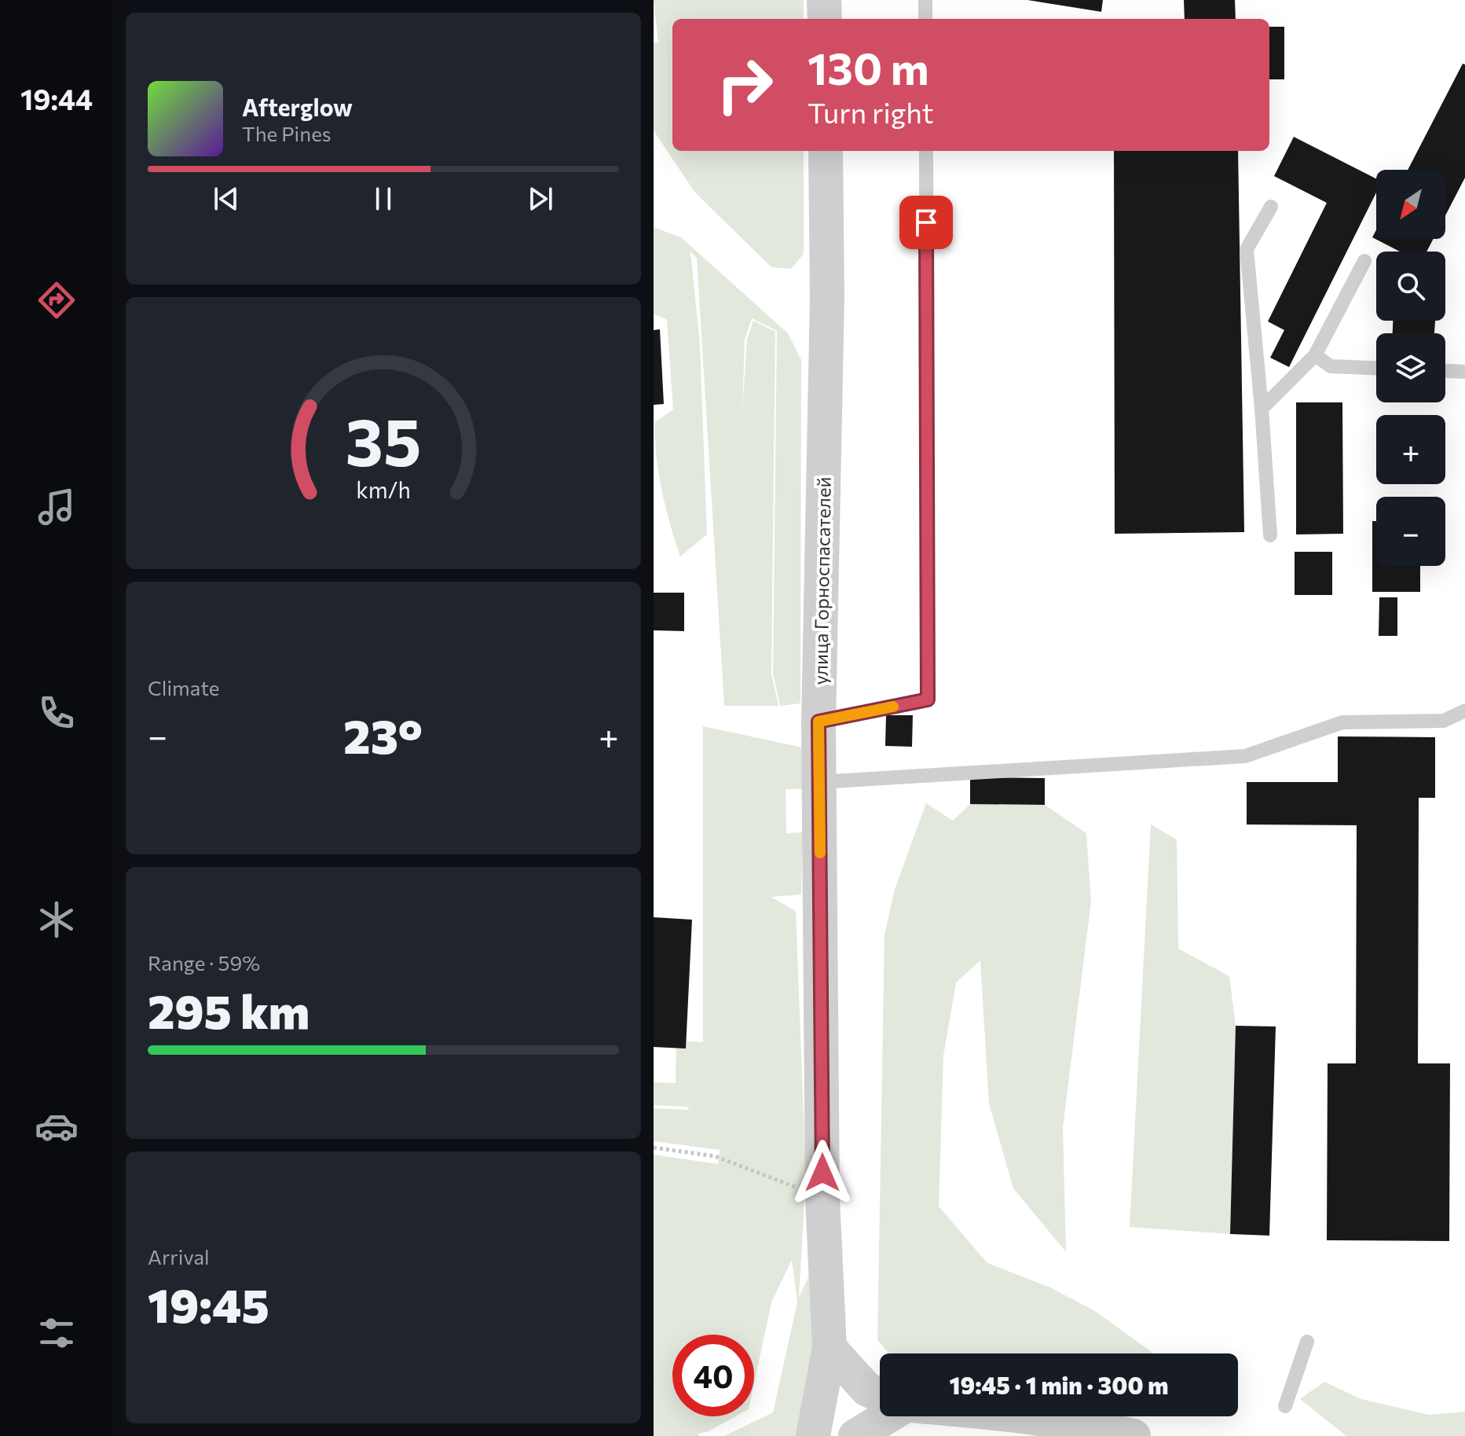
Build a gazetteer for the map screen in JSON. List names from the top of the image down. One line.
{"streets":{"street":["улица Горноспасателей"]},"north":"bottom left","page":{"tabs":"19:44","turn":["130 m","Turn right"],"song":["Afterglow","The Pines"],"map_buttons":["+","−"],"tile":["Climate",["Range · 59%","295 km"],["Arrival","19:45"]],"heat":["−","23°","+"],"limit":"40","trip":"19:45 · 1 min · 300 m","gauge":["35","km/h"]}}
